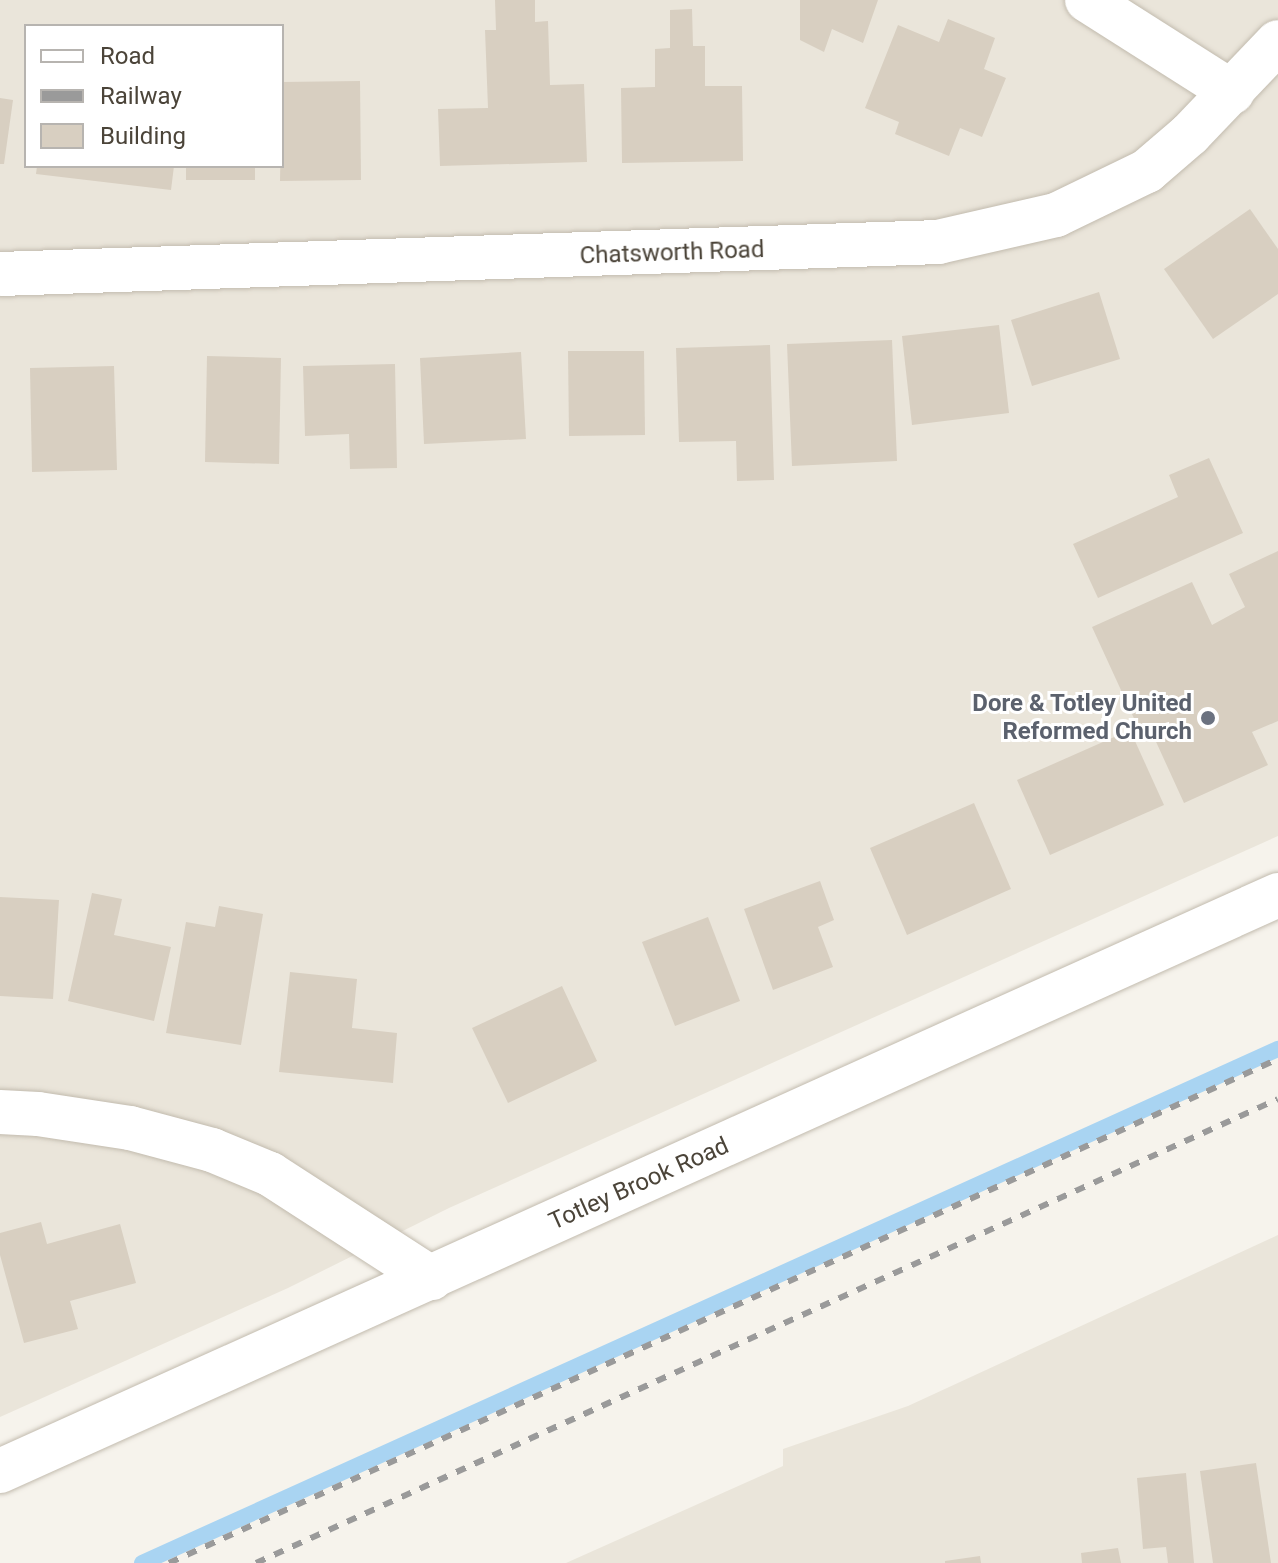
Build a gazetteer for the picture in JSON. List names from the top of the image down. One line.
{"streets":{"street":["Chatsworth Road","Totley Brook Road"]},"places":["Dore & Totley United Reformed Church"],"legend":["Road","Railway","Building"]}
